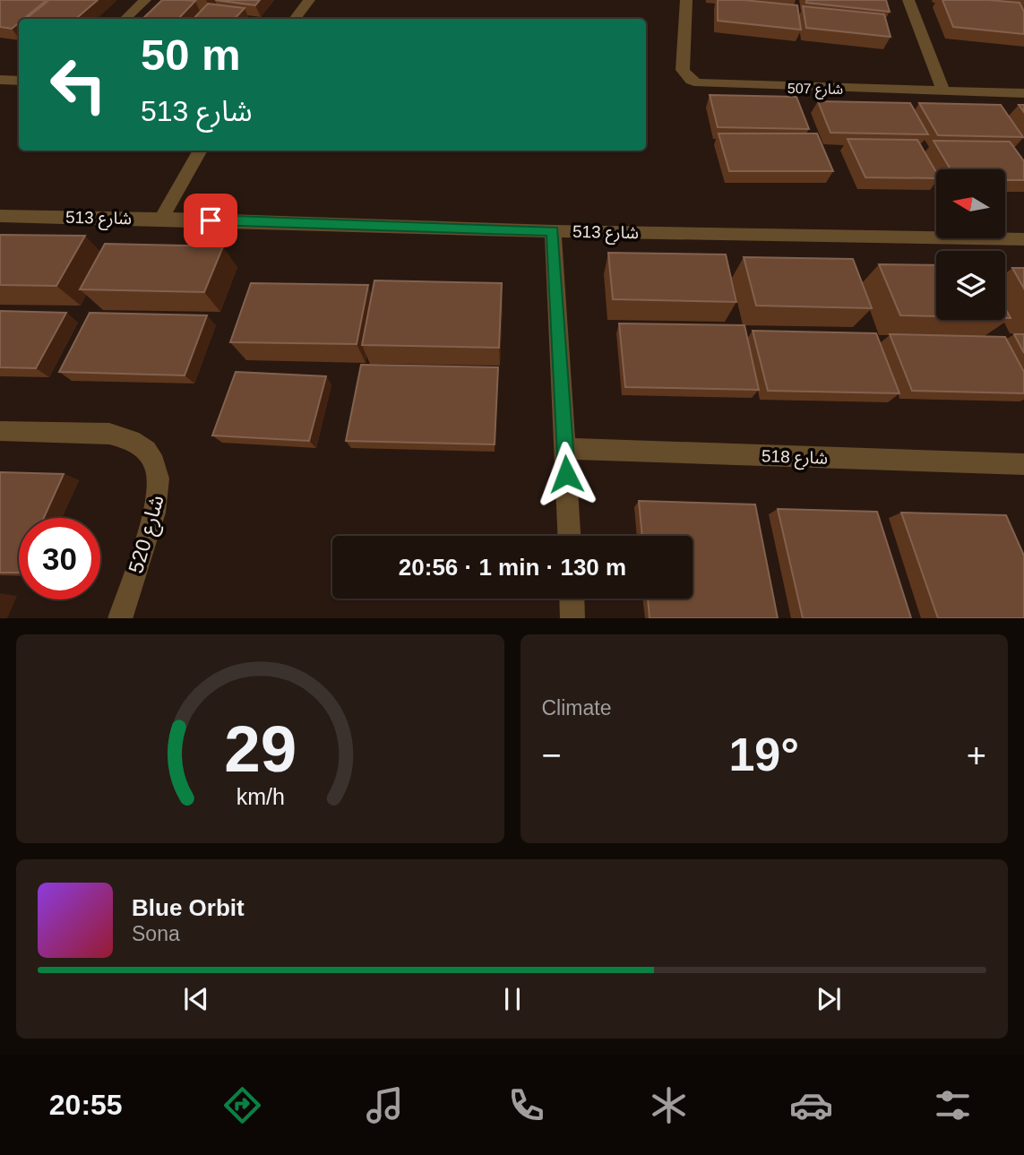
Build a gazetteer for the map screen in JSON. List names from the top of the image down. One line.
{"streets":{"street":["شارع 507","شارع 513","شارع 518","شارع 520"]},"north":"left","page":{"turn":["50 m","شارع 513"],"limit":"30","trip":"20:56 · 1 min · 130 m","tile":"Climate","heat":["−","19°","+"],"song":["Blue Orbit","Sona"],"tabs":"20:55","gauge":["29","km/h"]}}
